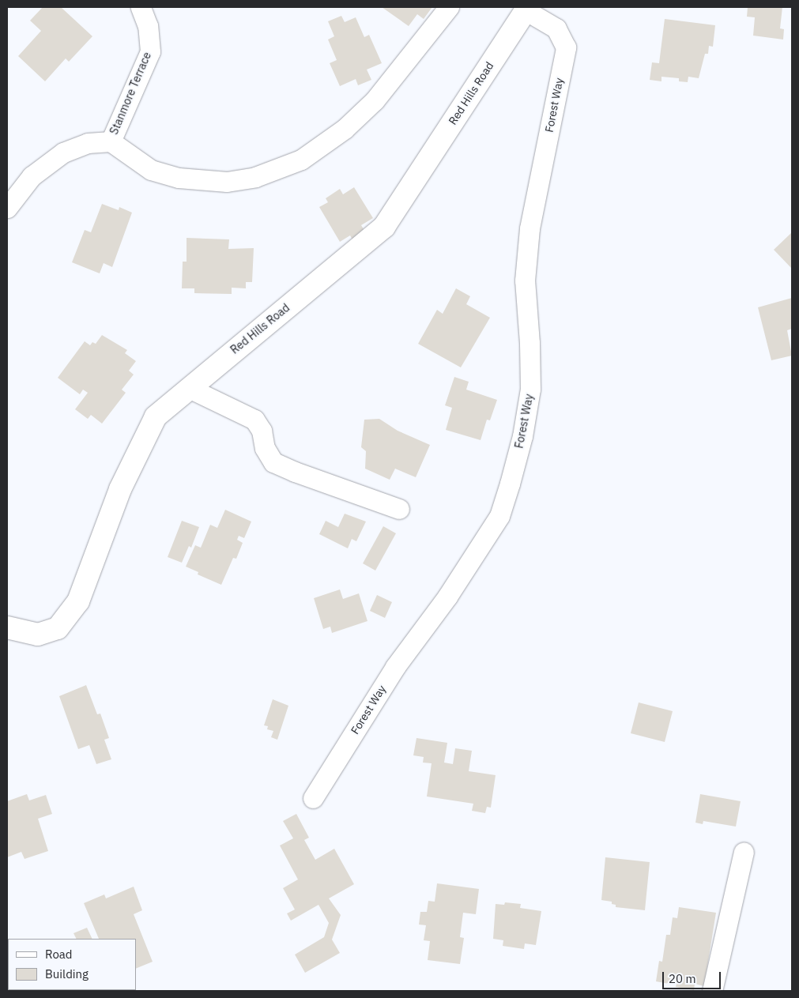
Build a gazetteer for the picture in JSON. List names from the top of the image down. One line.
{"streets":{"main road":["Red Hills Road"],"street":["Stanmore Terrace","Forest Way"]},"crossings":[["Red Hills Road","Forest Way"]],"legend":["Road","Building"],"scale_bar":"20 m"}
